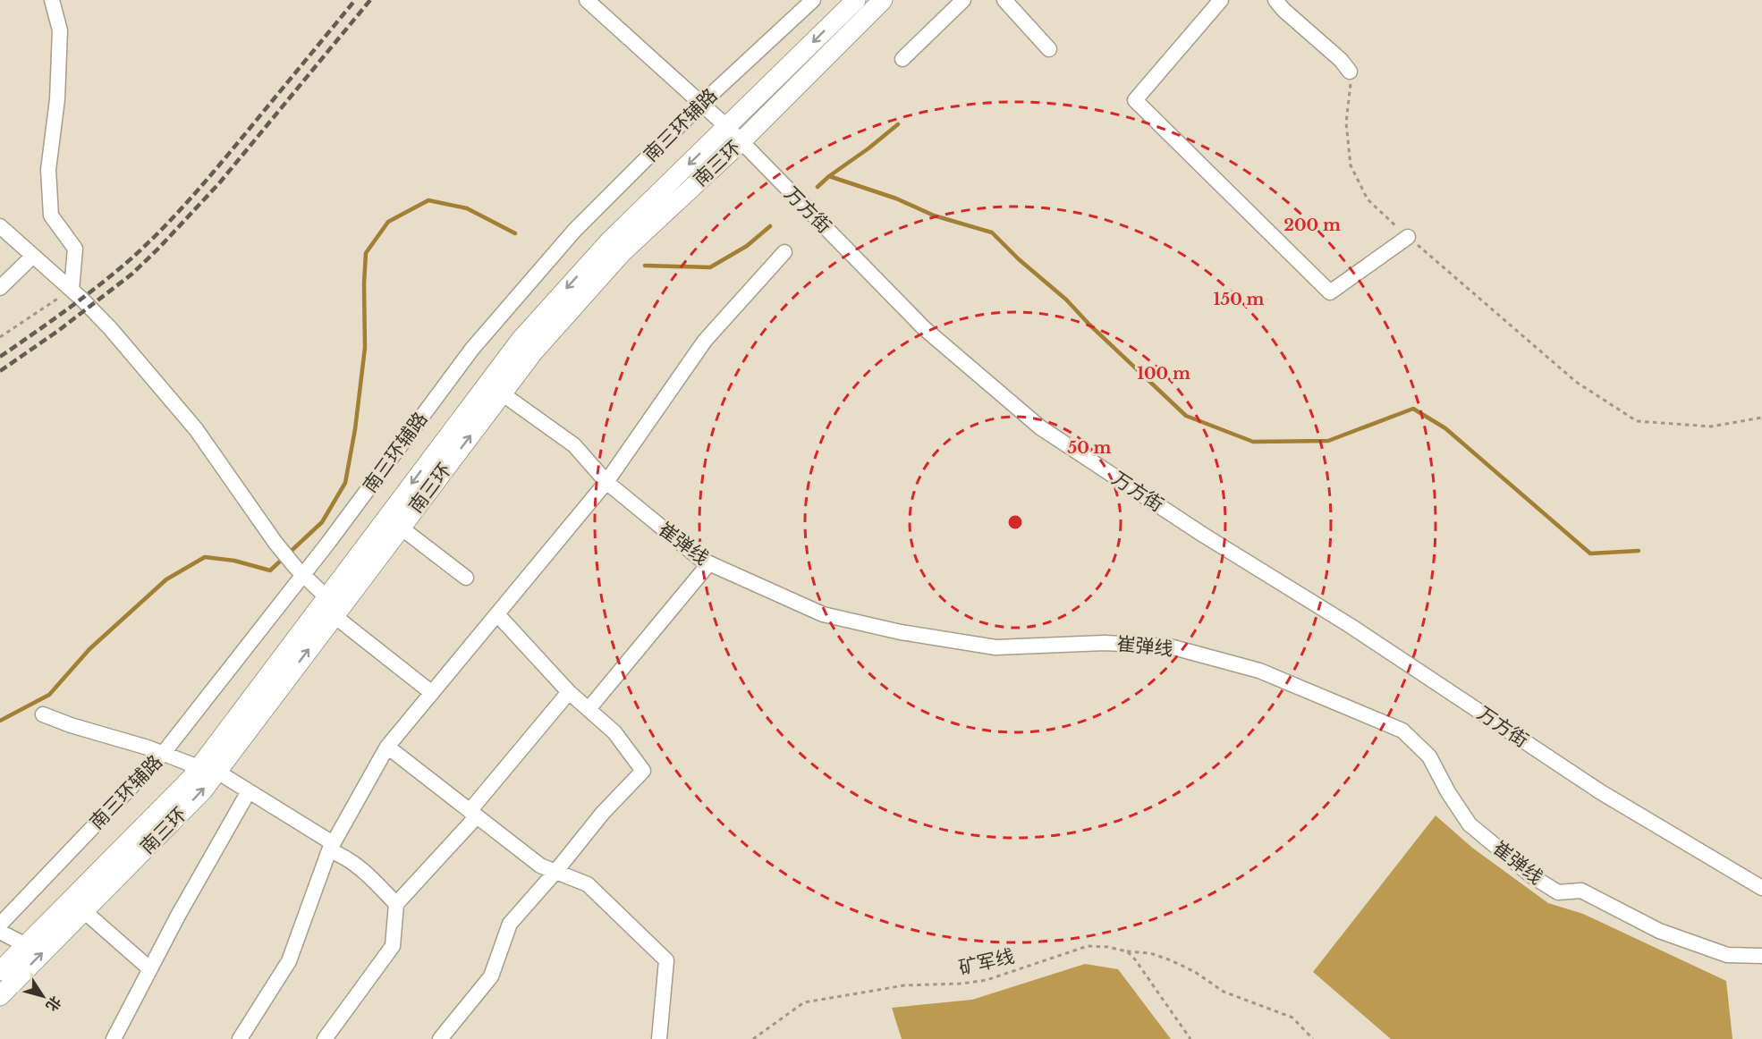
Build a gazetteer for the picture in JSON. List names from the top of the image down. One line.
{"streets":{"main road":["南三环"],"street":["南三环辅路","万方街","崔弹线"],"path":["矿军线"]},"crossings":[["南三环辅路","万方街"],["南三环","万方街"],["南三环","崔弹线"]],"north":"bottom right","rings":["200 m","150 m","100 m","50 m"]}
